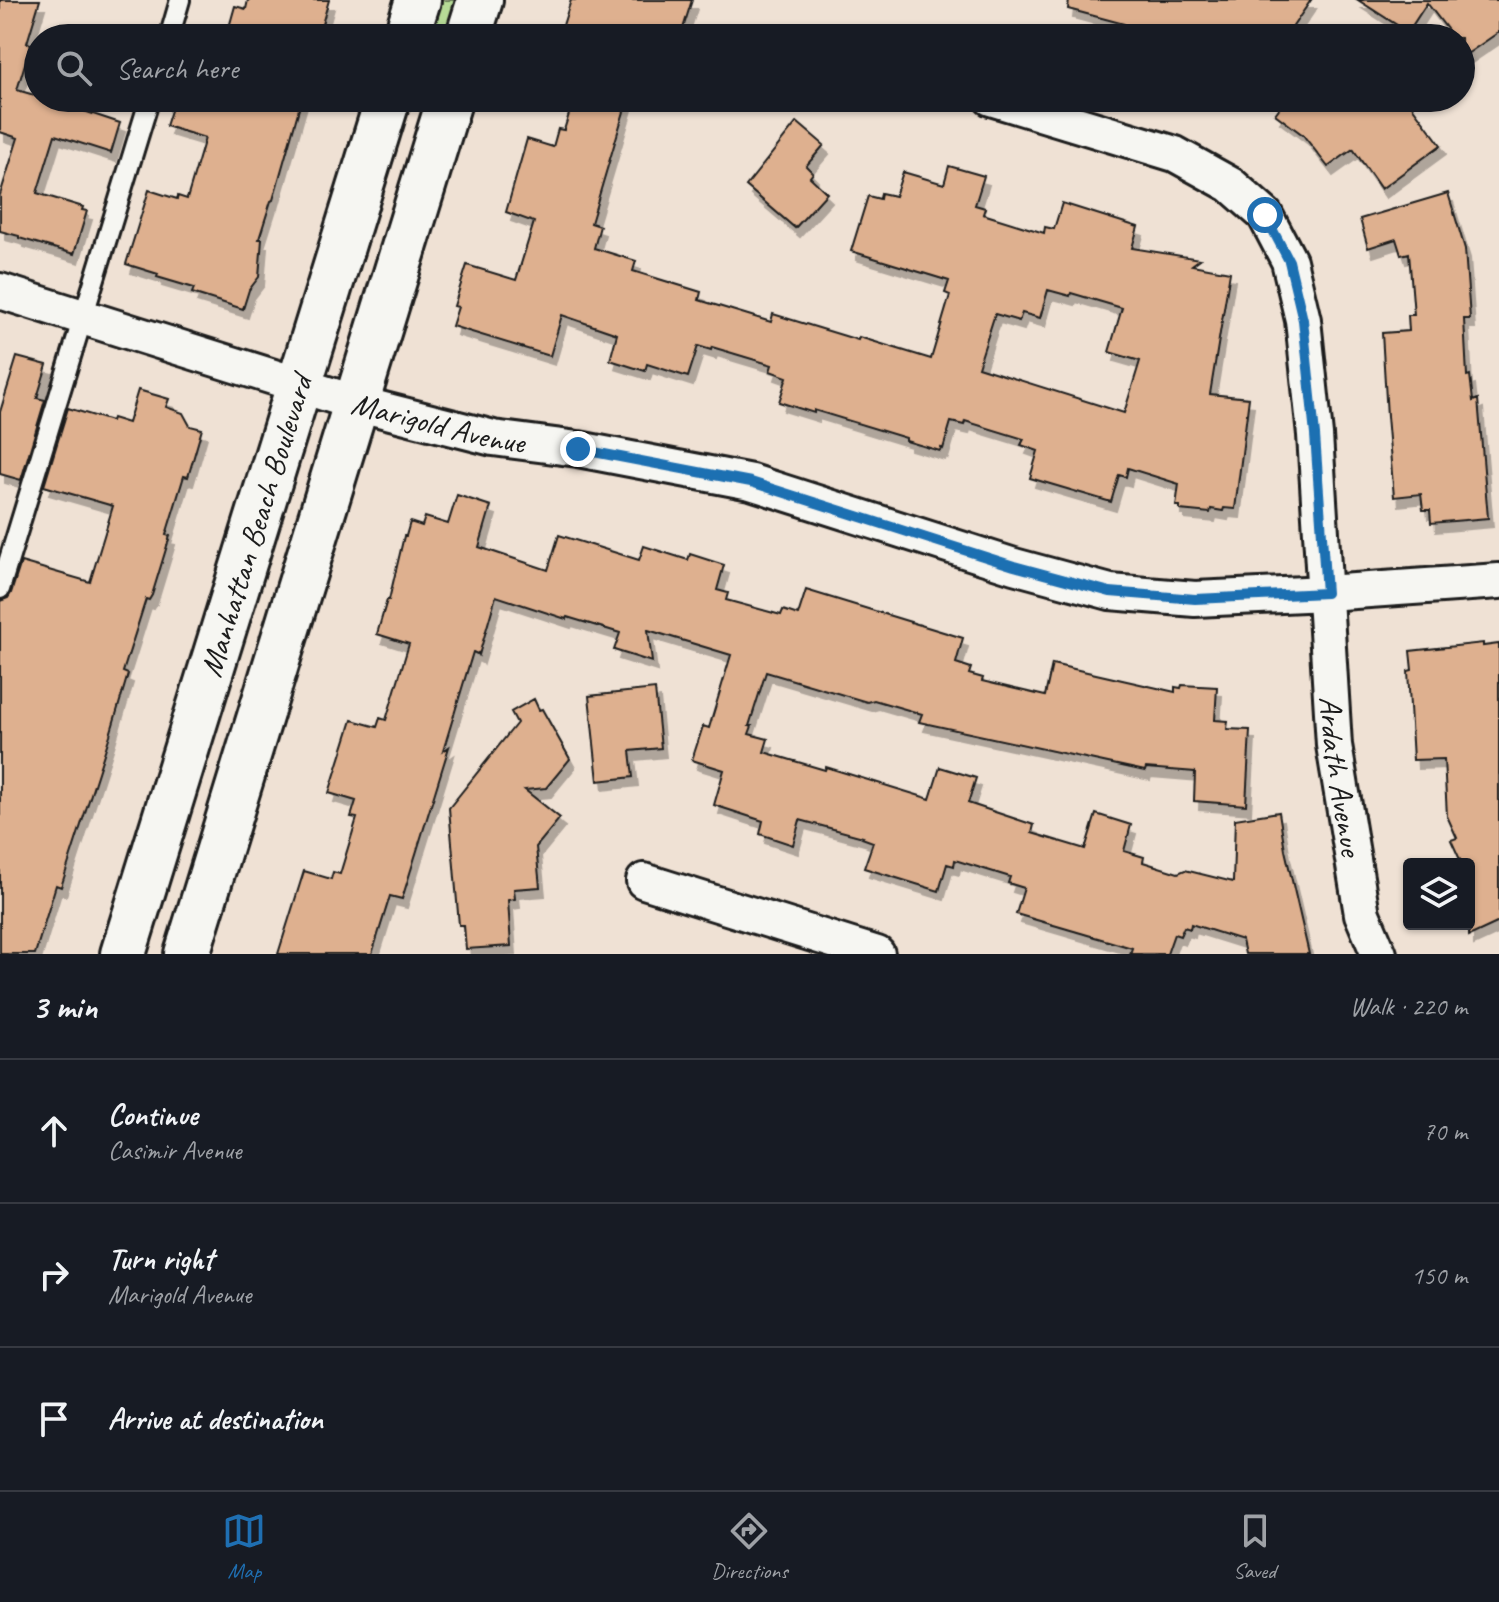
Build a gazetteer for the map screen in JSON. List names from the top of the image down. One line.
{"streets":{"main road":["Manhattan Beach Boulevard"],"street":["Marigold Avenue","Ardath Avenue"]},"crossings":[["Marigold Avenue","Manhattan Beach Boulevard"],["Marigold Avenue","Ardath Avenue"]],"page":{"search":"Search here","heading":["3 min","Walk · 220 m"],"list":[["Continue","Casimir Avenue","70 m"],["Turn right","Marigold Avenue","150 m"],"Arrive at destination"],"nav":["Map","Directions","Saved"]}}
